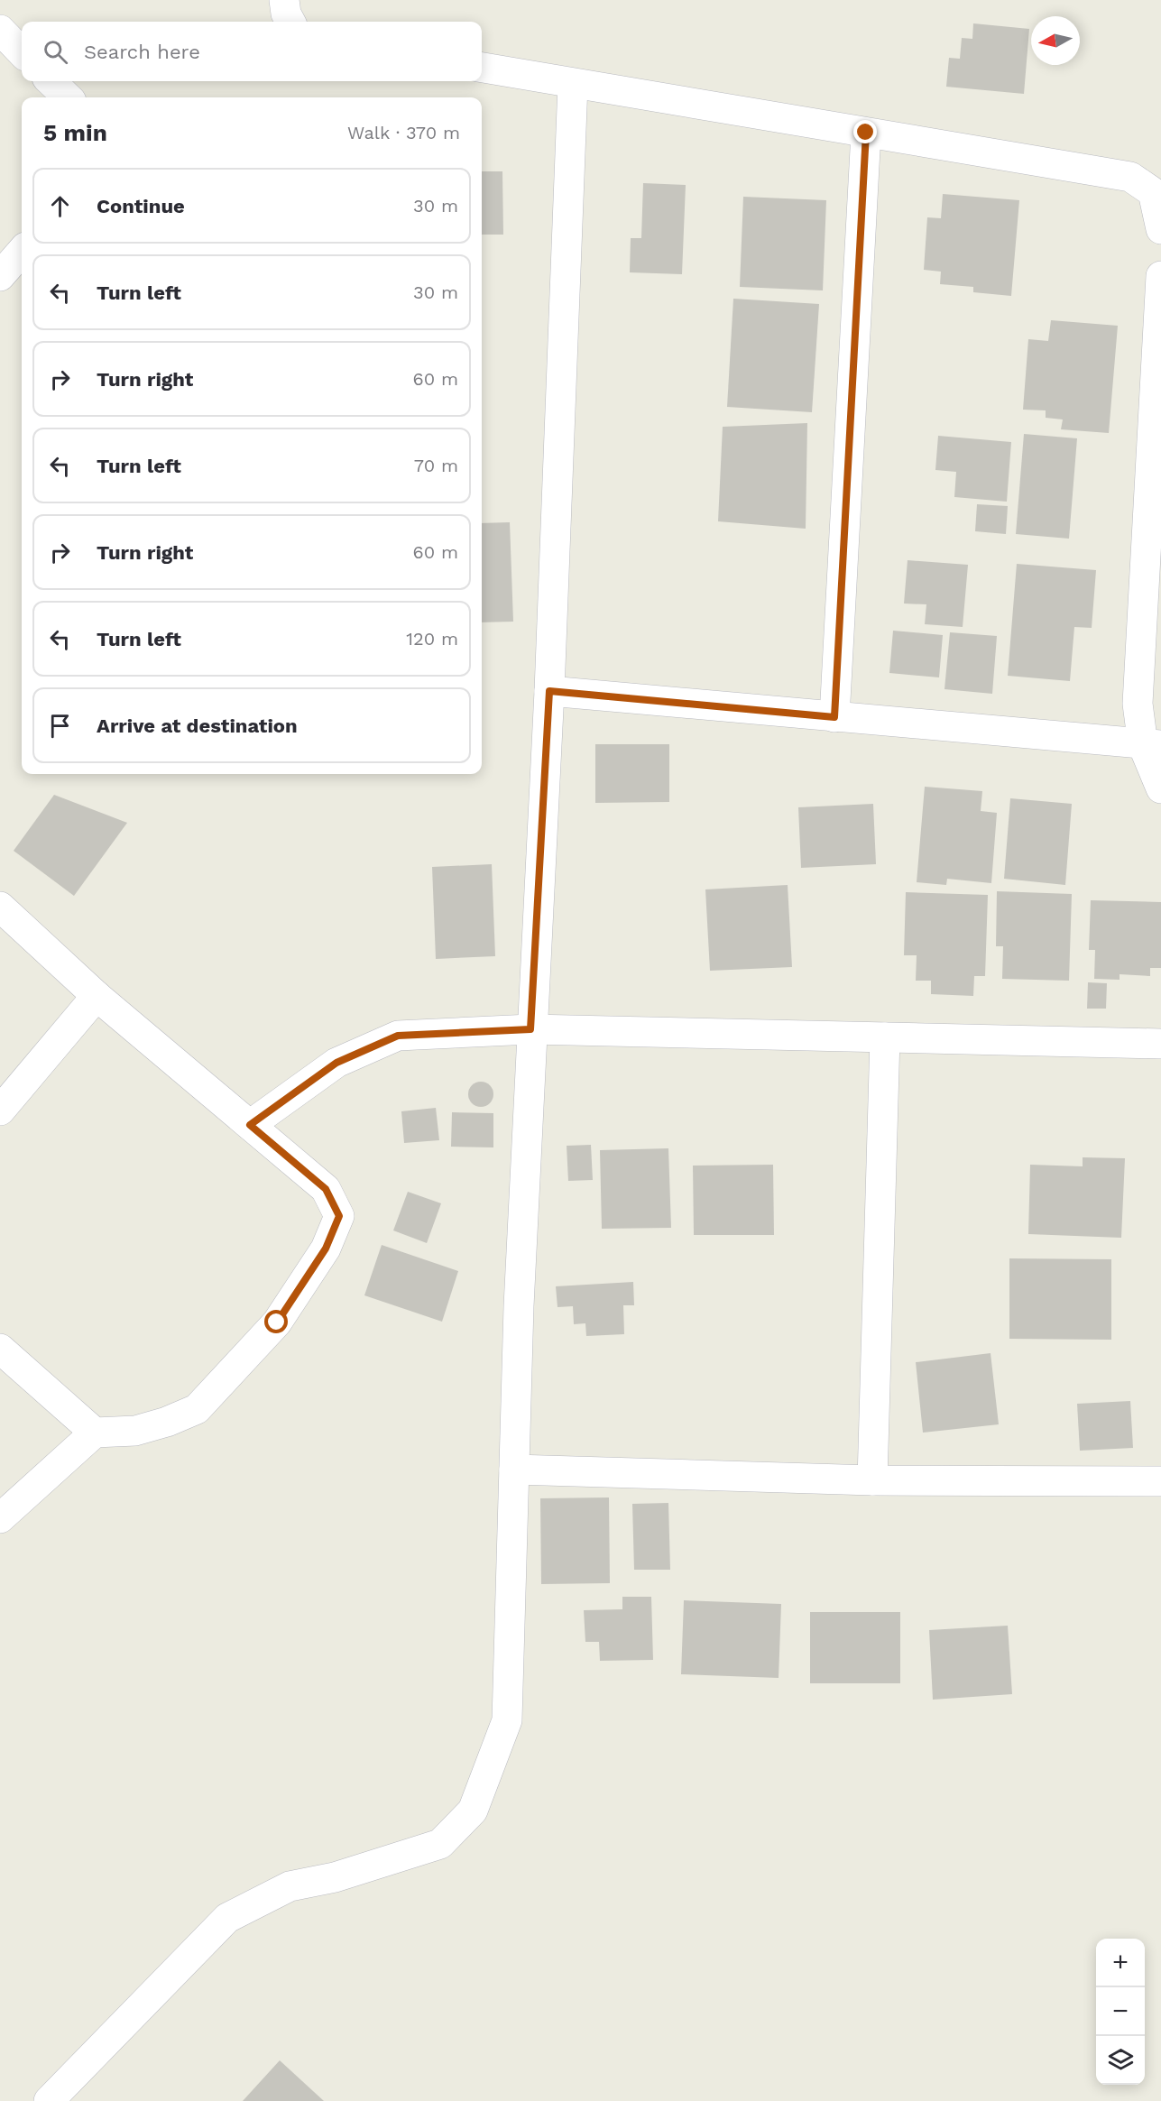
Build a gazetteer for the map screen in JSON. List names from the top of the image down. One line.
{"north":"left","page":{"search":"Search here","heading":["5 min","Walk · 370 m"],"list":[["Continue","30 m"],["Turn left","30 m"],["Turn right","60 m"],["Turn left","70 m"],["Turn right","60 m"],["Turn left","120 m"],"Arrive at destination"],"map_buttons":["+","−"]}}
